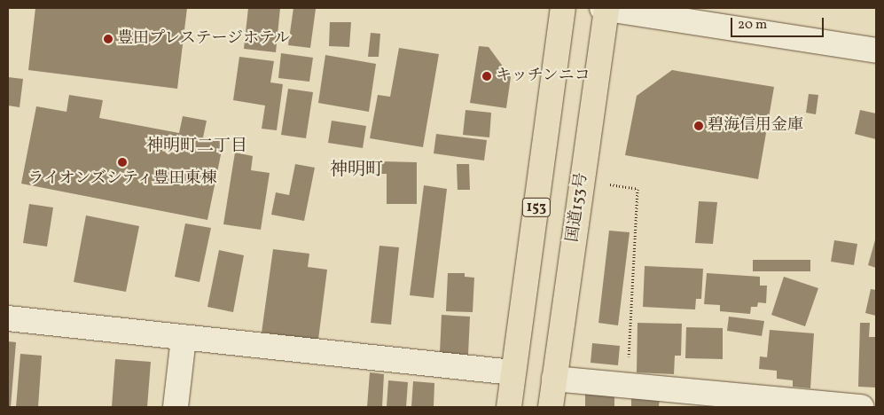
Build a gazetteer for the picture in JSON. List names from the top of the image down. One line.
{"streets":{"highway":["153","国道153号"]},"districts":["神明町二丁目","神明町"],"places":["豊田プレステージホテル","キッチンニコ","碧海信用金庫","ライオンズシティ豊田東棟"],"scale_bar":"20 m"}
